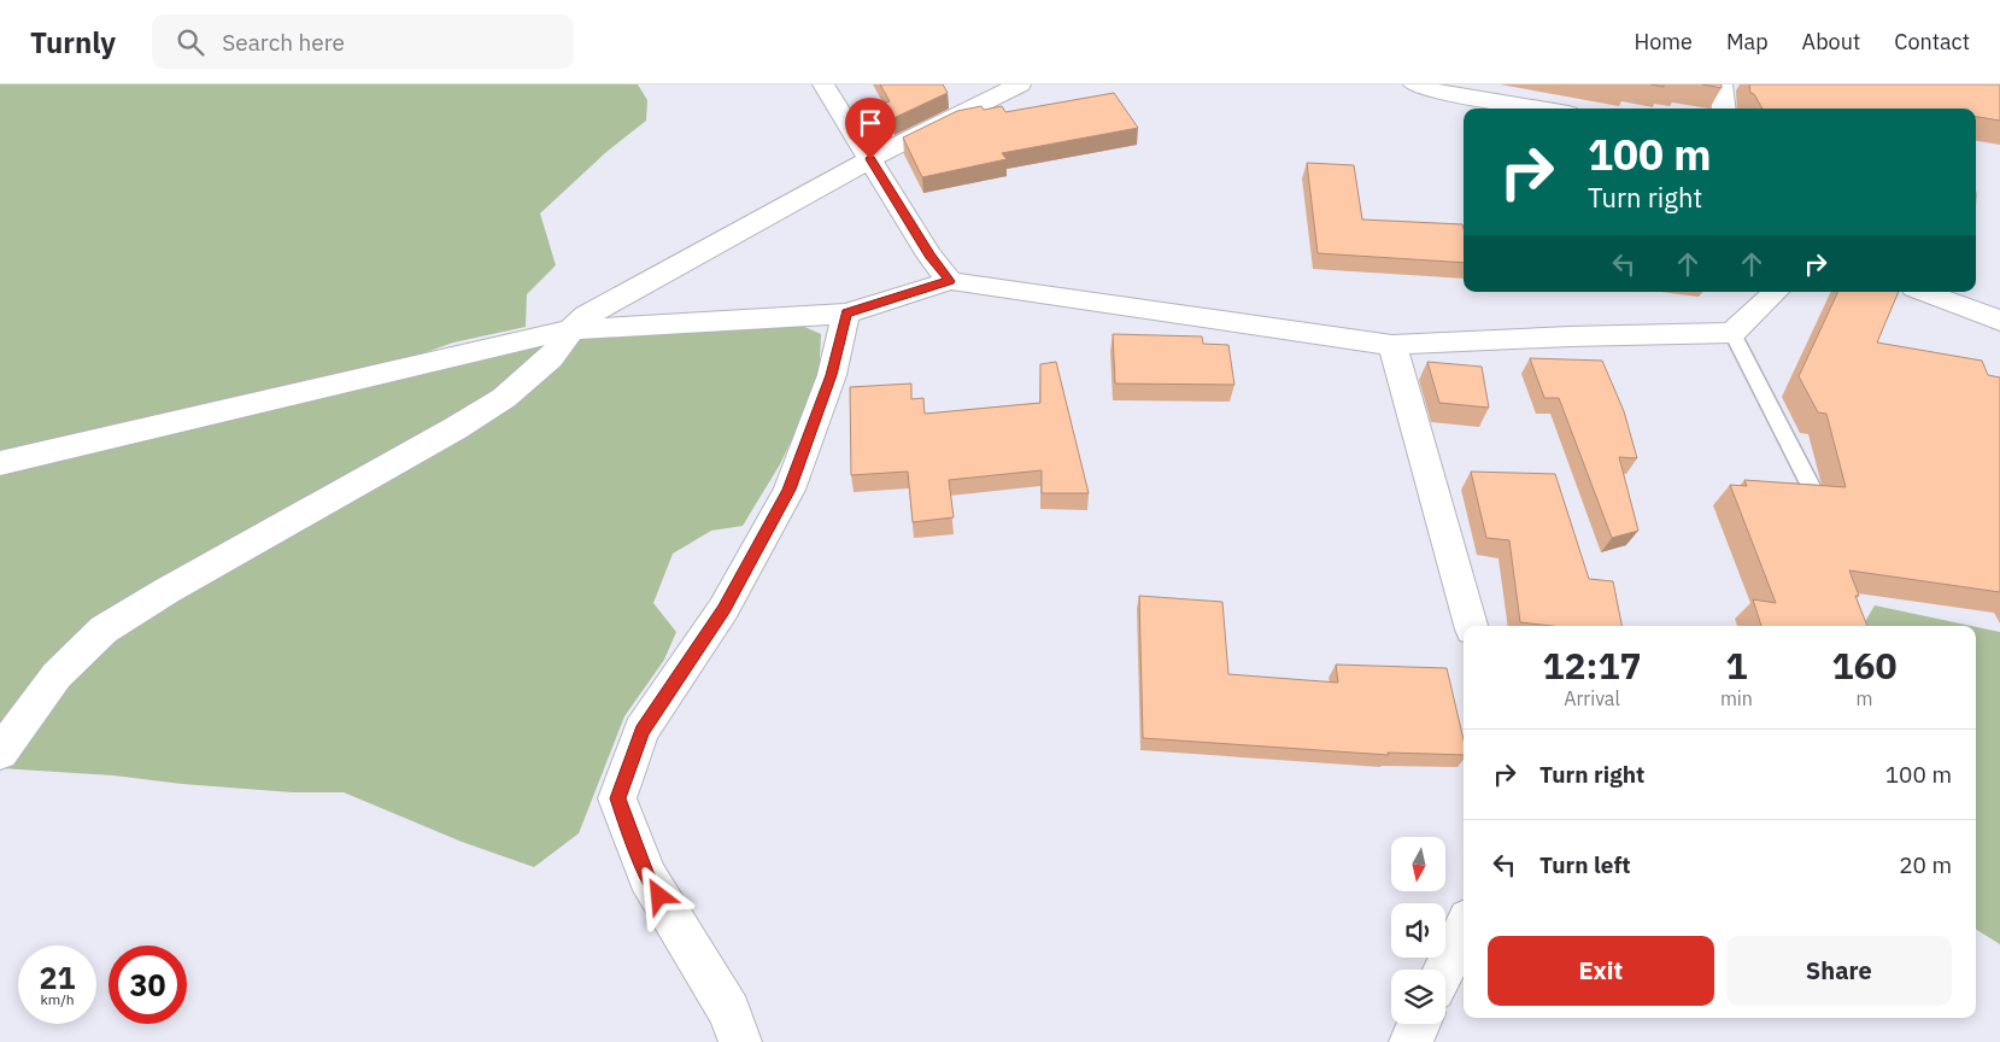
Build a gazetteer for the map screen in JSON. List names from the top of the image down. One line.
{"north":"bottom","page":{"header":"Turnly","search":"Search here","nav":["Home","Map","About","Contact"],"turn":["100 m","Turn right"],"eta":["12:17","Arrival","1","min","160","m"],"list":[{"name":"Turn right","value":"100 m"},{"name":"Turn left","value":"20 m"}],"buttons":["Exit","Share"],"speed":"21 km/h","limit":"30"}}
